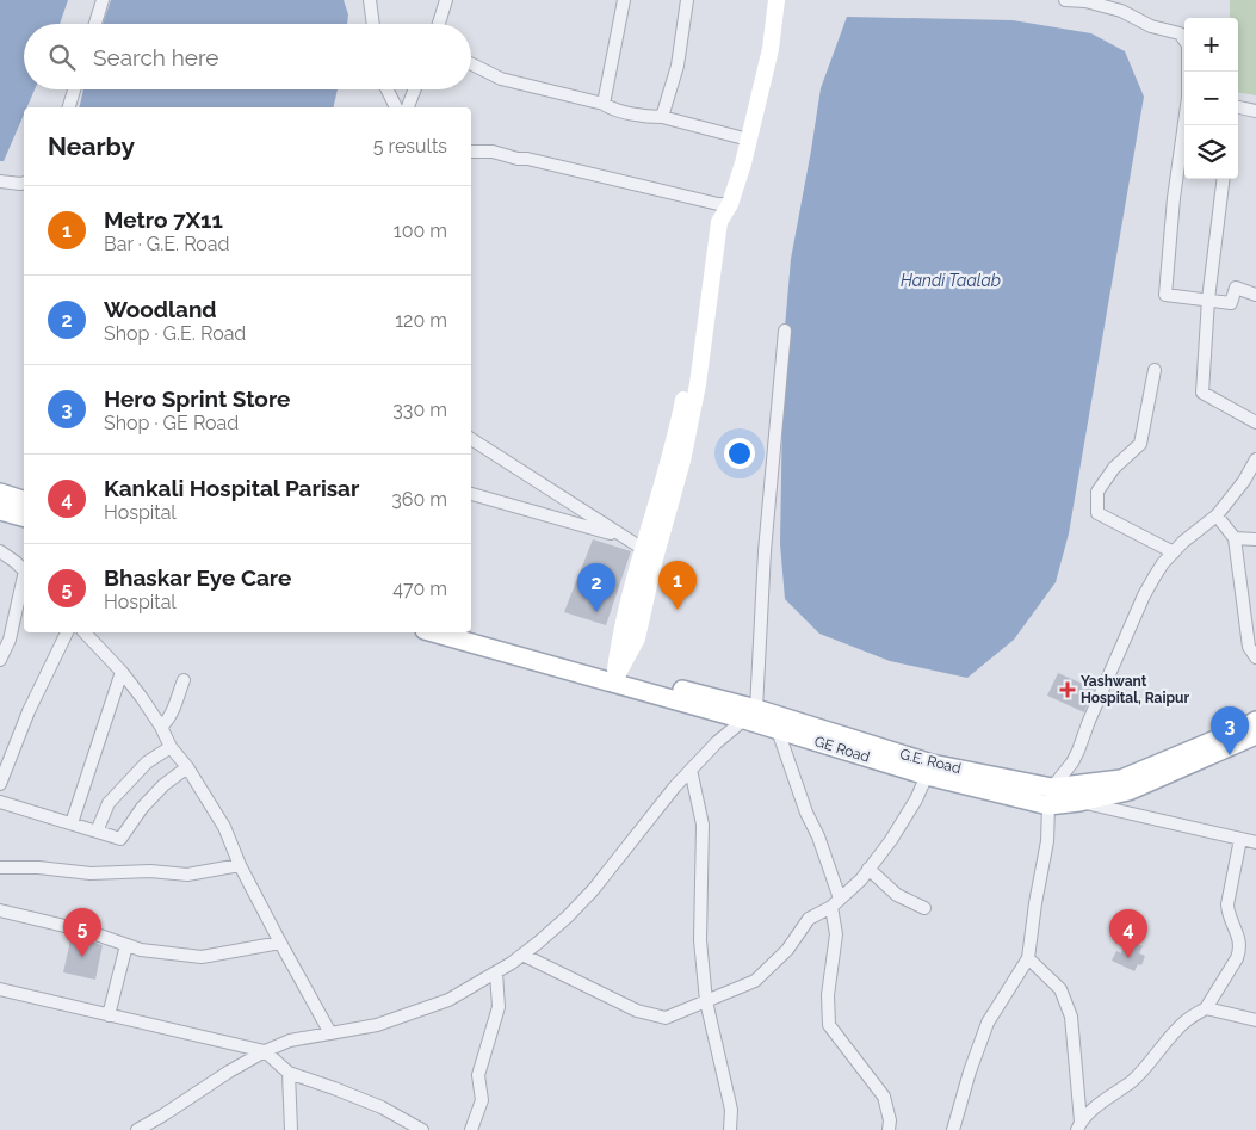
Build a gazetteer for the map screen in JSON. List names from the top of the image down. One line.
{"streets":{"main road":["GE Road","G.E. Road"]},"crossings":[["GE Road","G.E. Road"]],"water":["Handi Taalab"],"places":{"health":["Yashwant Hospital, Raipur"]},"page":{"map_buttons":["+","−"],"search":"Search here","heading":["Nearby","5 results"],"list":[{"mark":"1","name":"Metro 7X11","note":"Bar · G.E. Road","value":"100 m"},{"mark":"2","name":"Woodland","note":"Shop · G.E. Road","value":"120 m"},{"mark":"3","name":"Hero Sprint Store","note":"Shop · GE Road","value":"330 m"},{"mark":"4","name":"Kankali Hospital Parisar","note":"Hospital","value":"360 m"},{"mark":"5","name":"Bhaskar Eye Care","note":"Hospital","value":"470 m"}],"pins":["1","2","3","5","4"]}}
